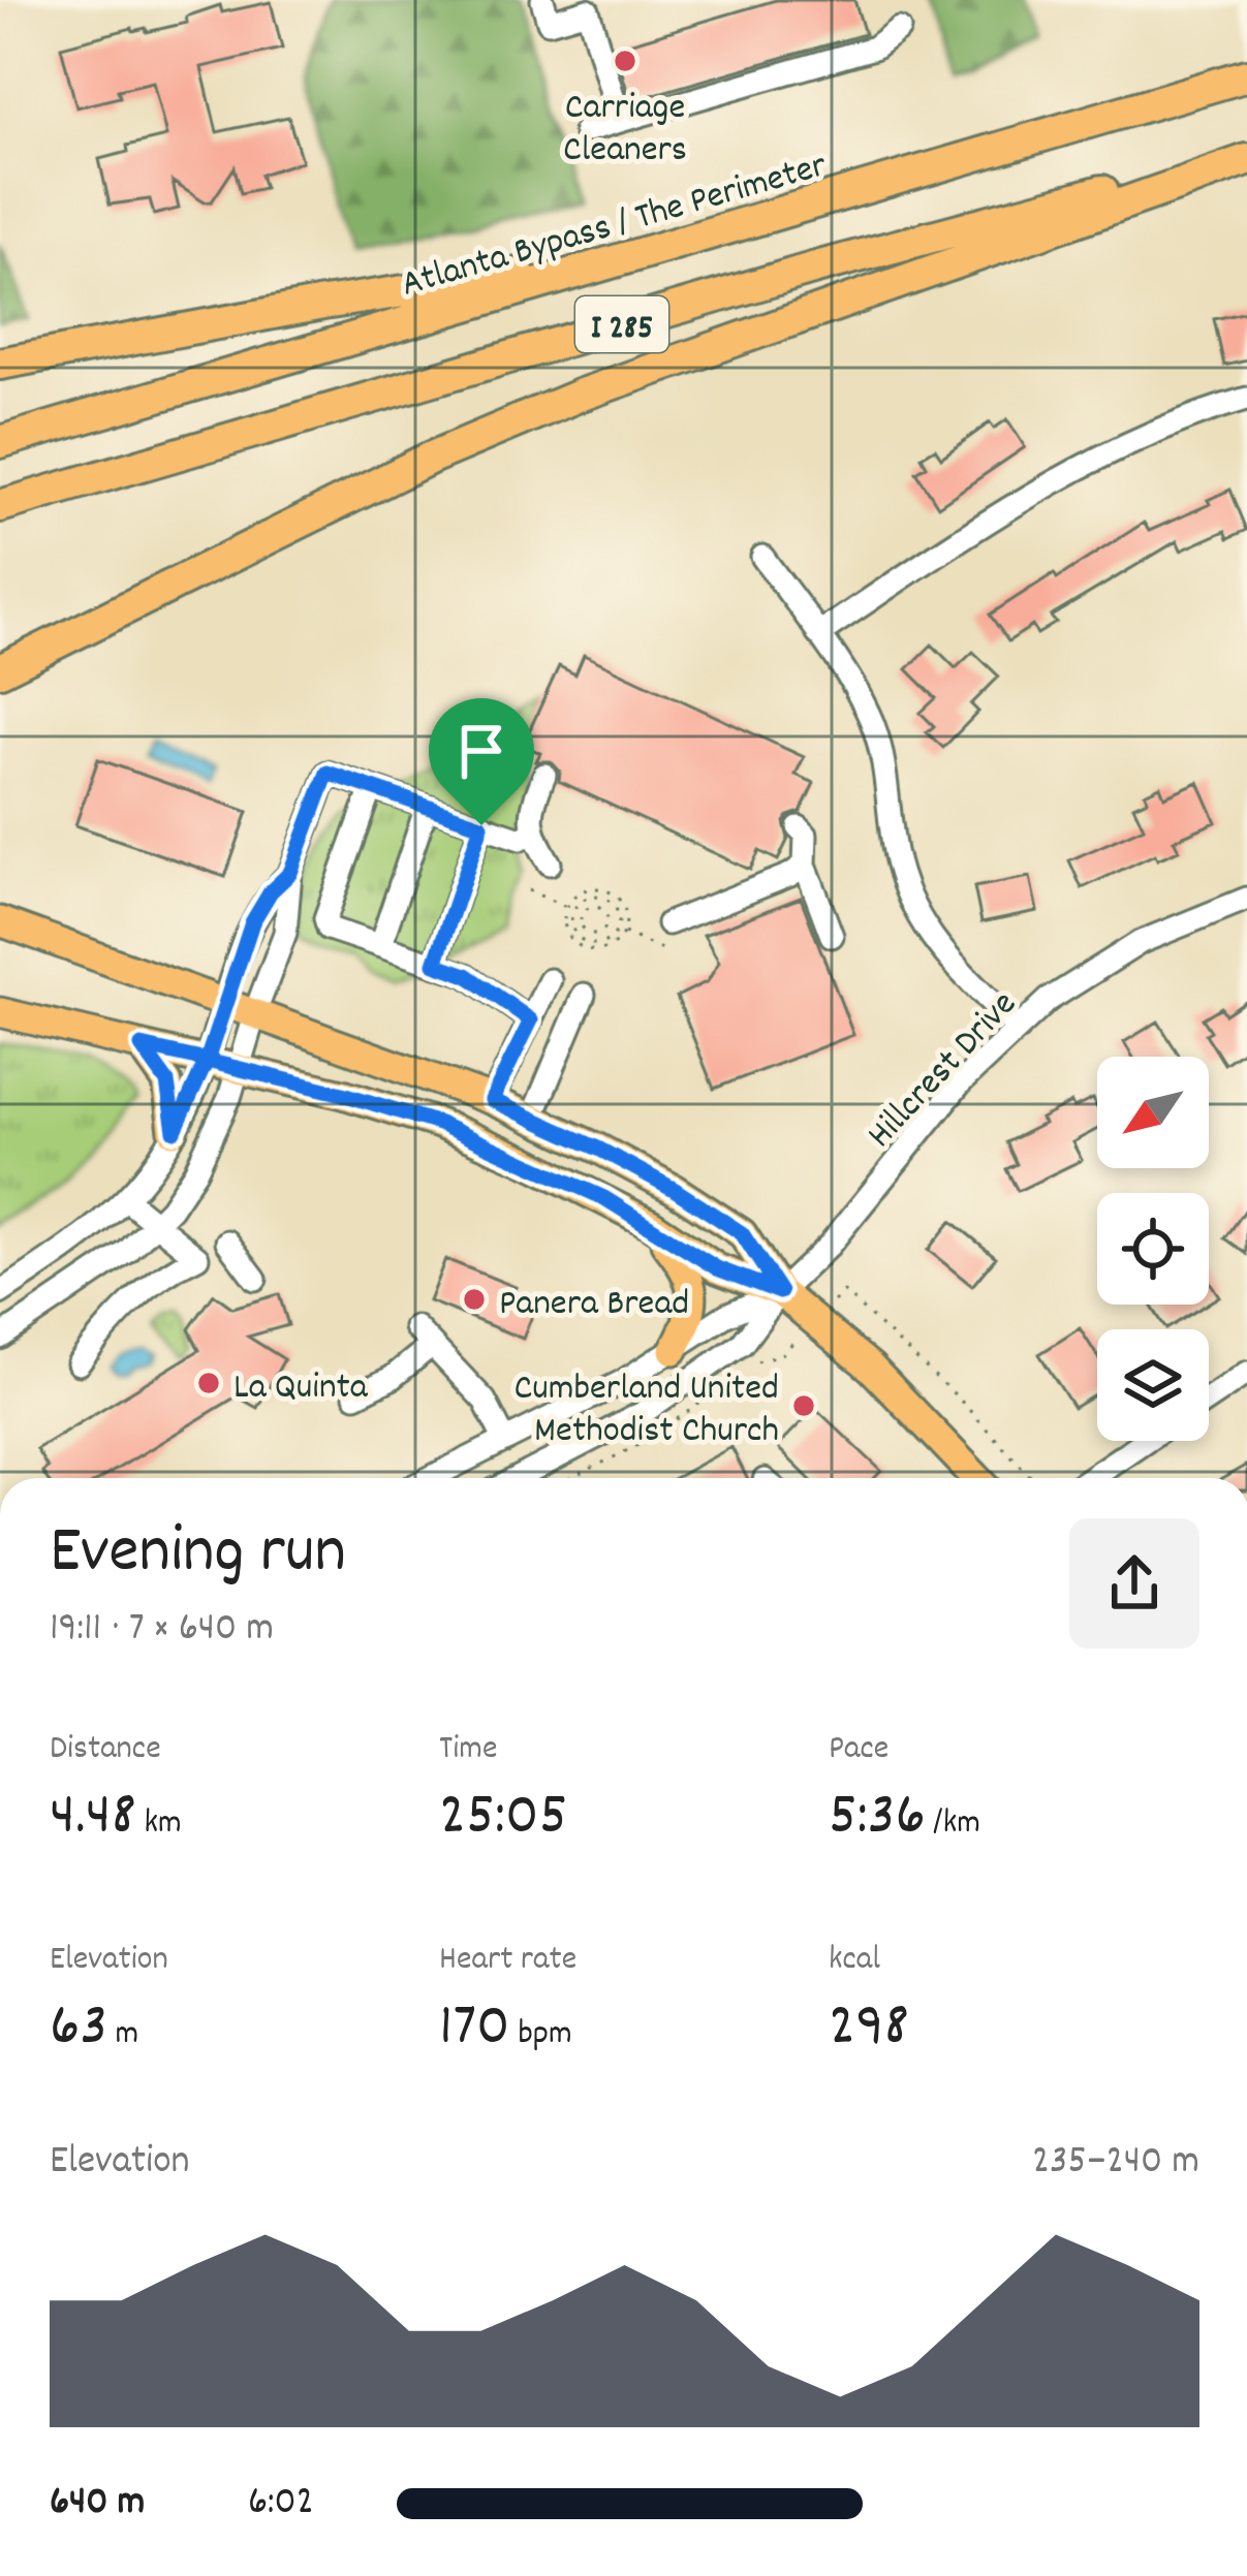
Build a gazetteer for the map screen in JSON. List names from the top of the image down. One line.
{"streets":{"highway":["Atlanta Bypass / The Perimeter","I 285"],"street":["Hillcrest Drive"]},"places":["Carriage Cleaners","Panera Bread","La Quinta","Cumberland United Methodist Church"],"north":"bottom left","page":{"heading":["Evening run","19:11 · 7 × 640 m"],"stats":[["Distance","4.48 km"],["Time","25:05"],["Pace","5:36 /km"],["Elevation","63 m"],["Heart rate","170 bpm"],["kcal","298"]],"chart":["Elevation","235–240 m"],"list":[{"name":"640 m","note":"6:02"}]}}
